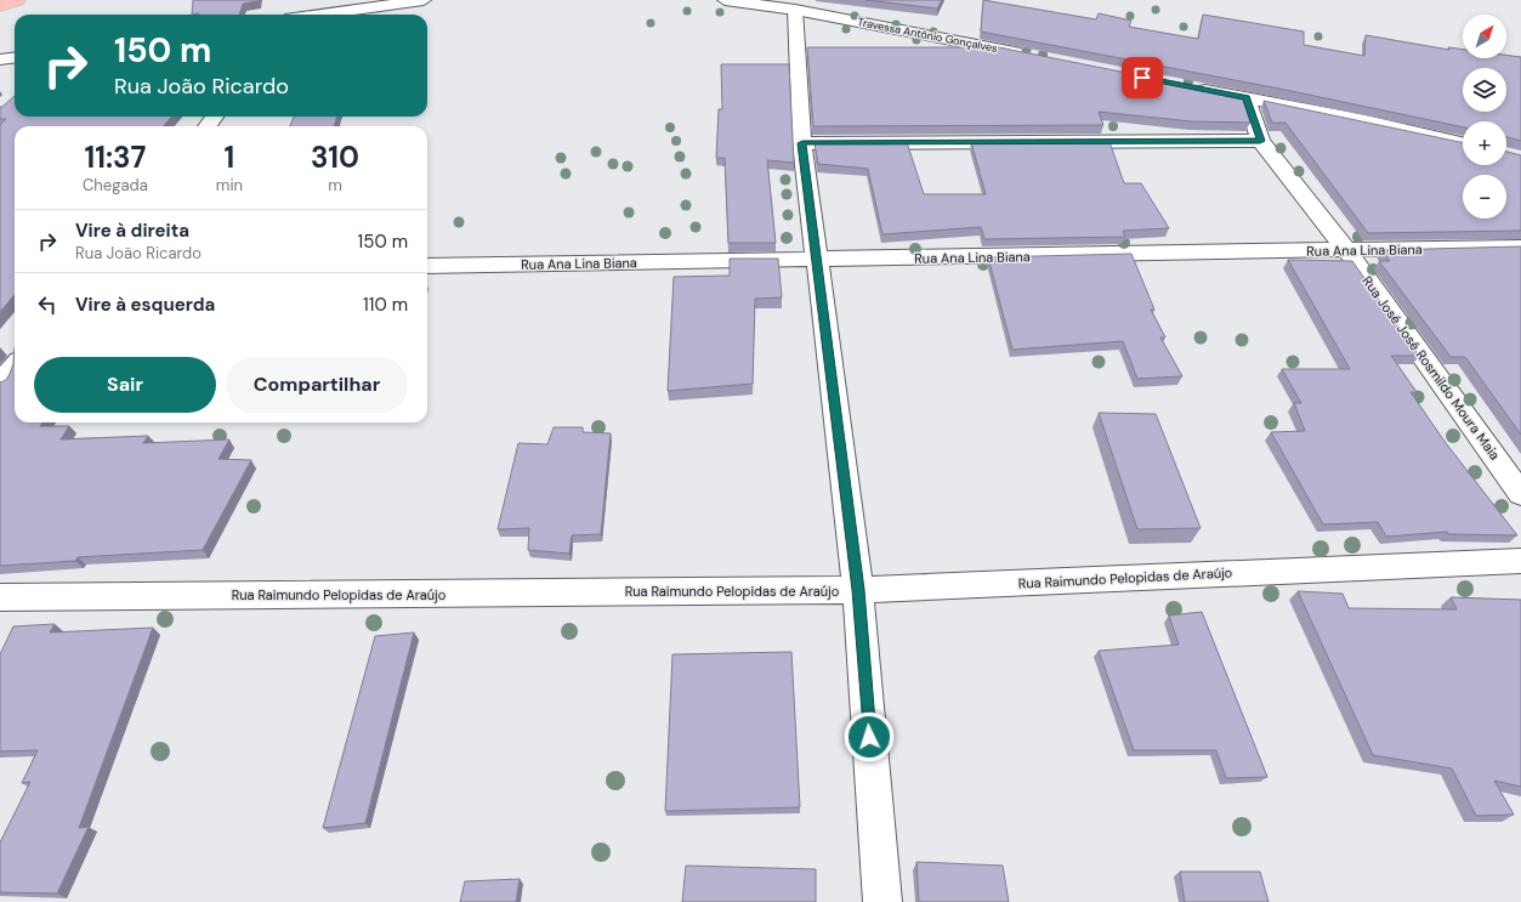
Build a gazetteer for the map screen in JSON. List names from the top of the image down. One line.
{"streets":{"street":["Travessa Antônio Gonçalves","Rua Ana Lina Biana","Rua José José Rosmildo Moura Maia","Rua Raimundo Pelopidas de Araújo"]},"crossings":[["Rua Ana Lina Biana","Rua José José Rosmildo Moura Maia"]],"north":"top right","page":{"map_buttons":["+","−"],"turn":["150 m","Rua João Ricardo"],"eta":["11:37","Chegada","1","min","310","m"],"list":[{"name":"Vire à direita","note":"Rua João Ricardo","value":"150 m"},{"name":"Vire à esquerda","value":"110 m"}],"buttons":["Sair","Compartilhar"]}}
